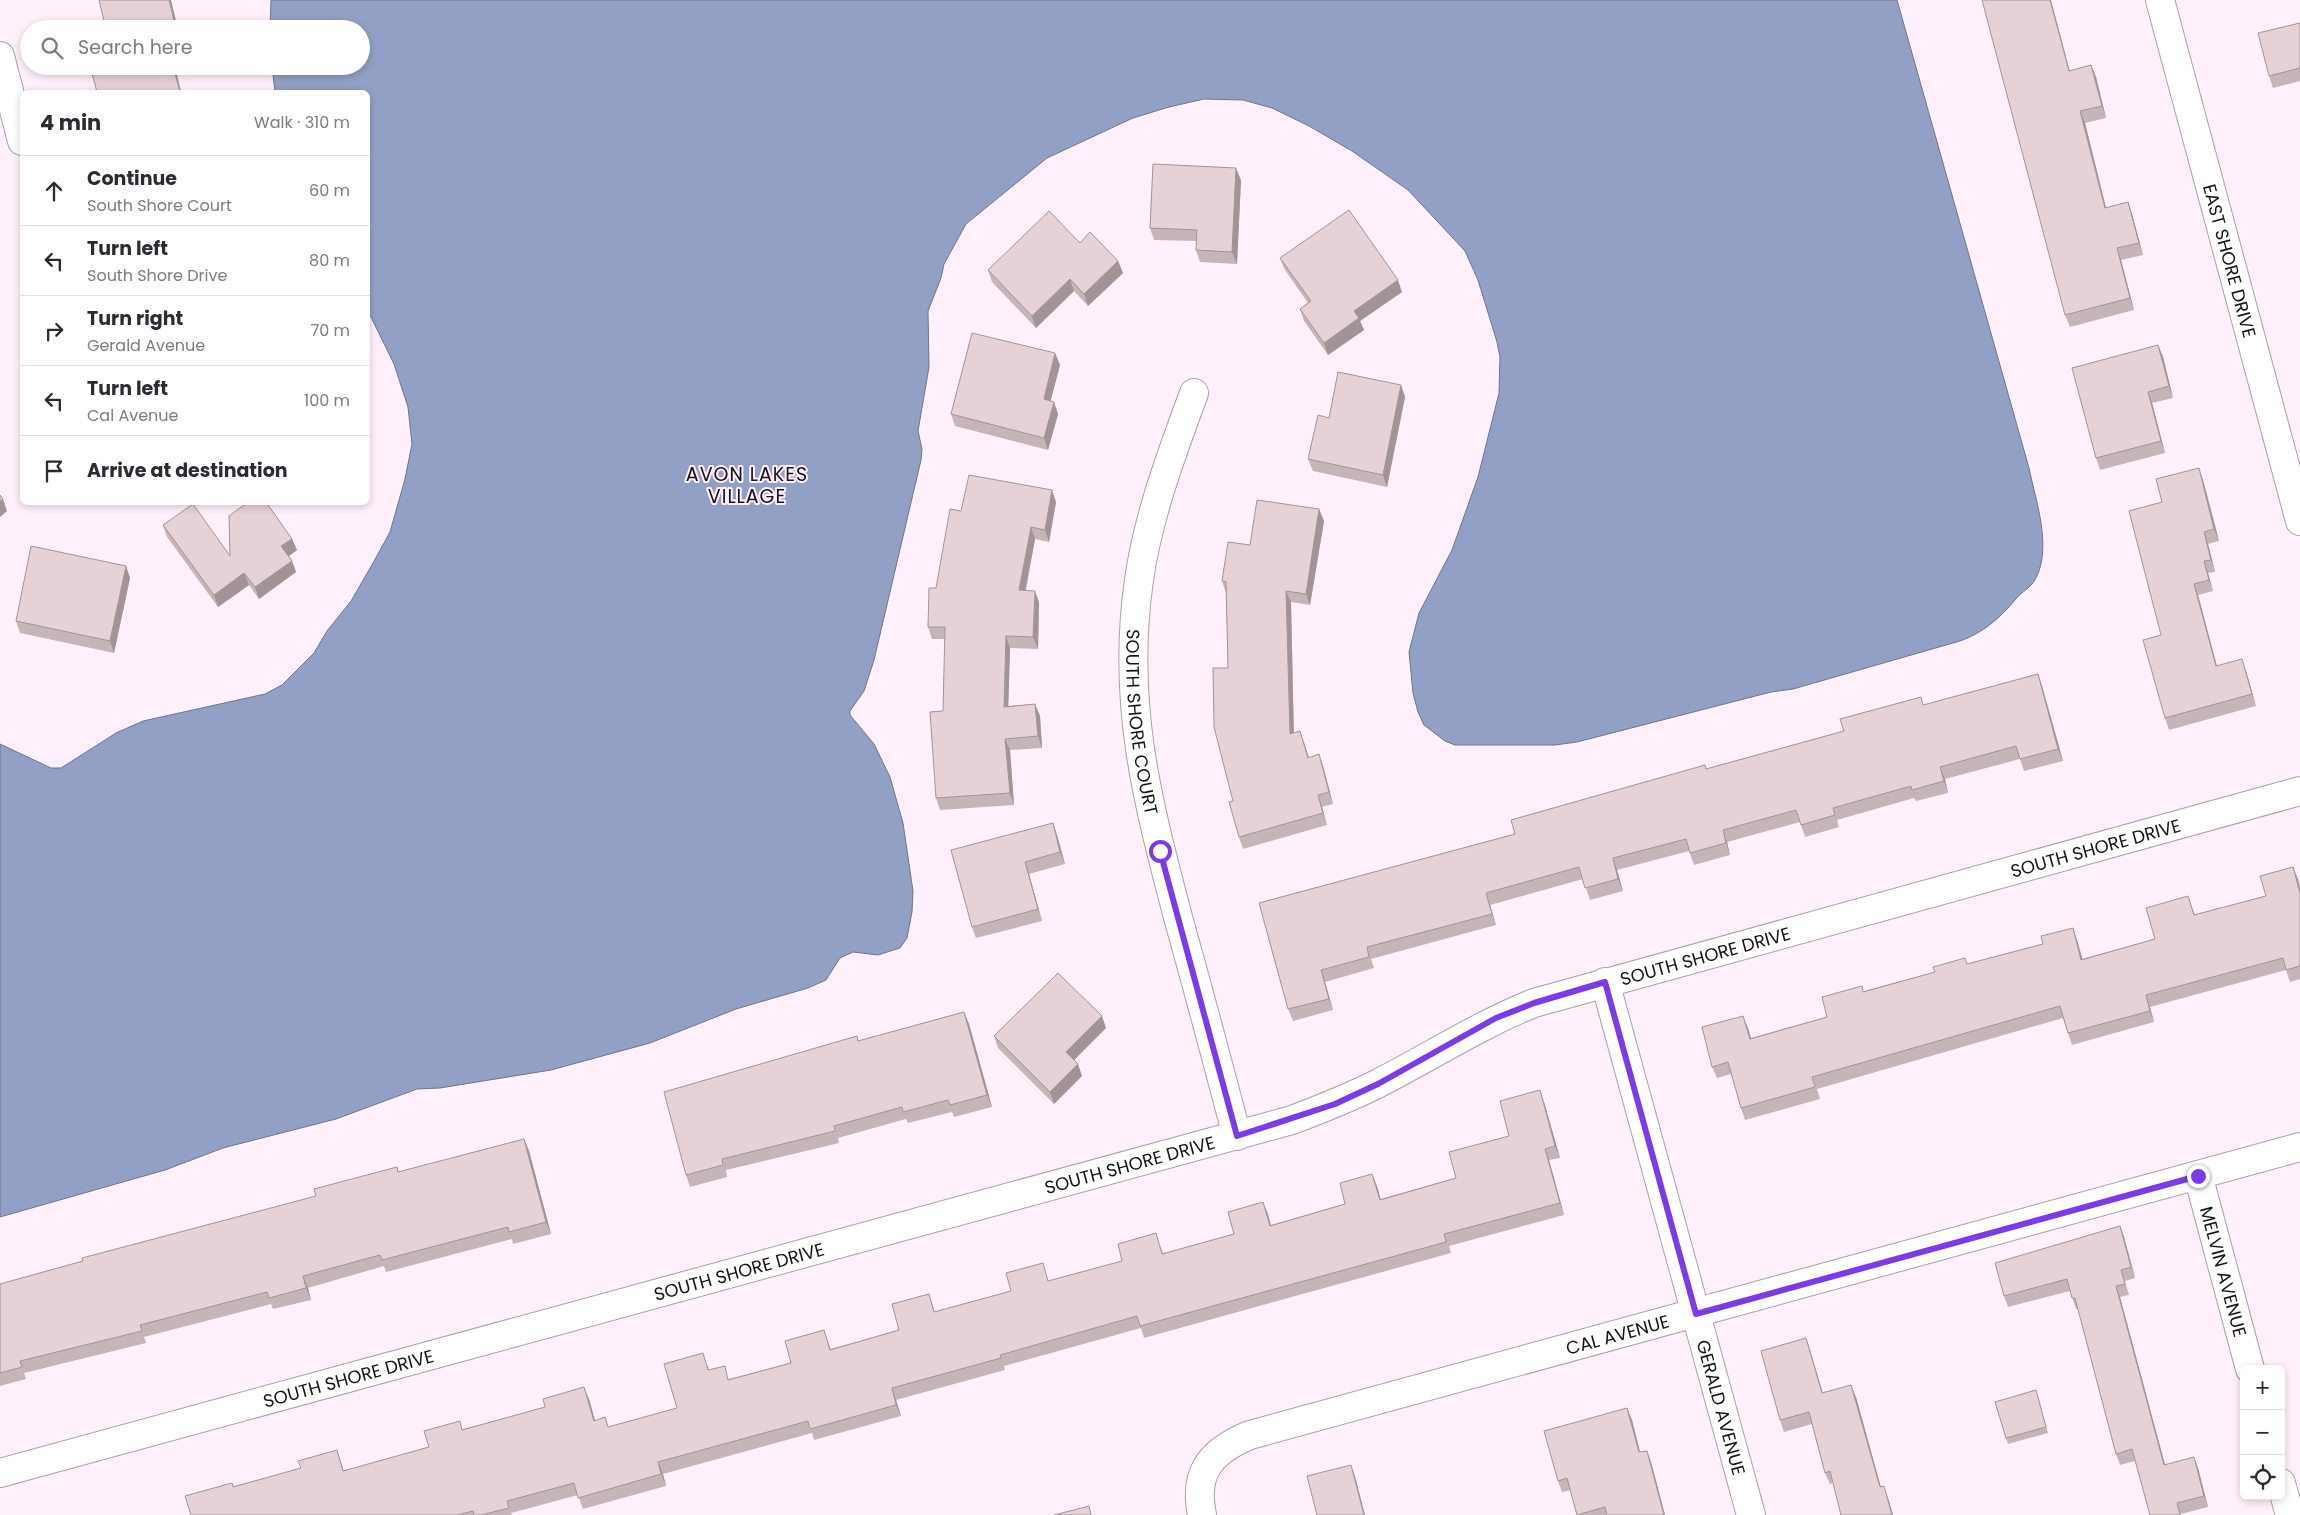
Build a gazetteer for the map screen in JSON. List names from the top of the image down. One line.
{"streets":{"street":["EAST SHORE DRIVE","SOUTH SHORE COURT","SOUTH SHORE DRIVE","MELVIN AVENUE","CAL AVENUE","GERALD AVENUE"]},"crossings":[["SOUTH SHORE COURT","SOUTH SHORE DRIVE"],["SOUTH SHORE DRIVE","GERALD AVENUE"],["MELVIN AVENUE","CAL AVENUE"],["CAL AVENUE","GERALD AVENUE"]],"districts":["AVON LAKES VILLAGE"],"page":{"search":"Search here","heading":["4 min","Walk · 310 m"],"list":[["Continue","South Shore Court","60 m"],["Turn left","South Shore Drive","80 m"],["Turn right","Gerald Avenue","70 m"],["Turn left","Cal Avenue","100 m"],"Arrive at destination"],"map_buttons":["+","−"]}}
